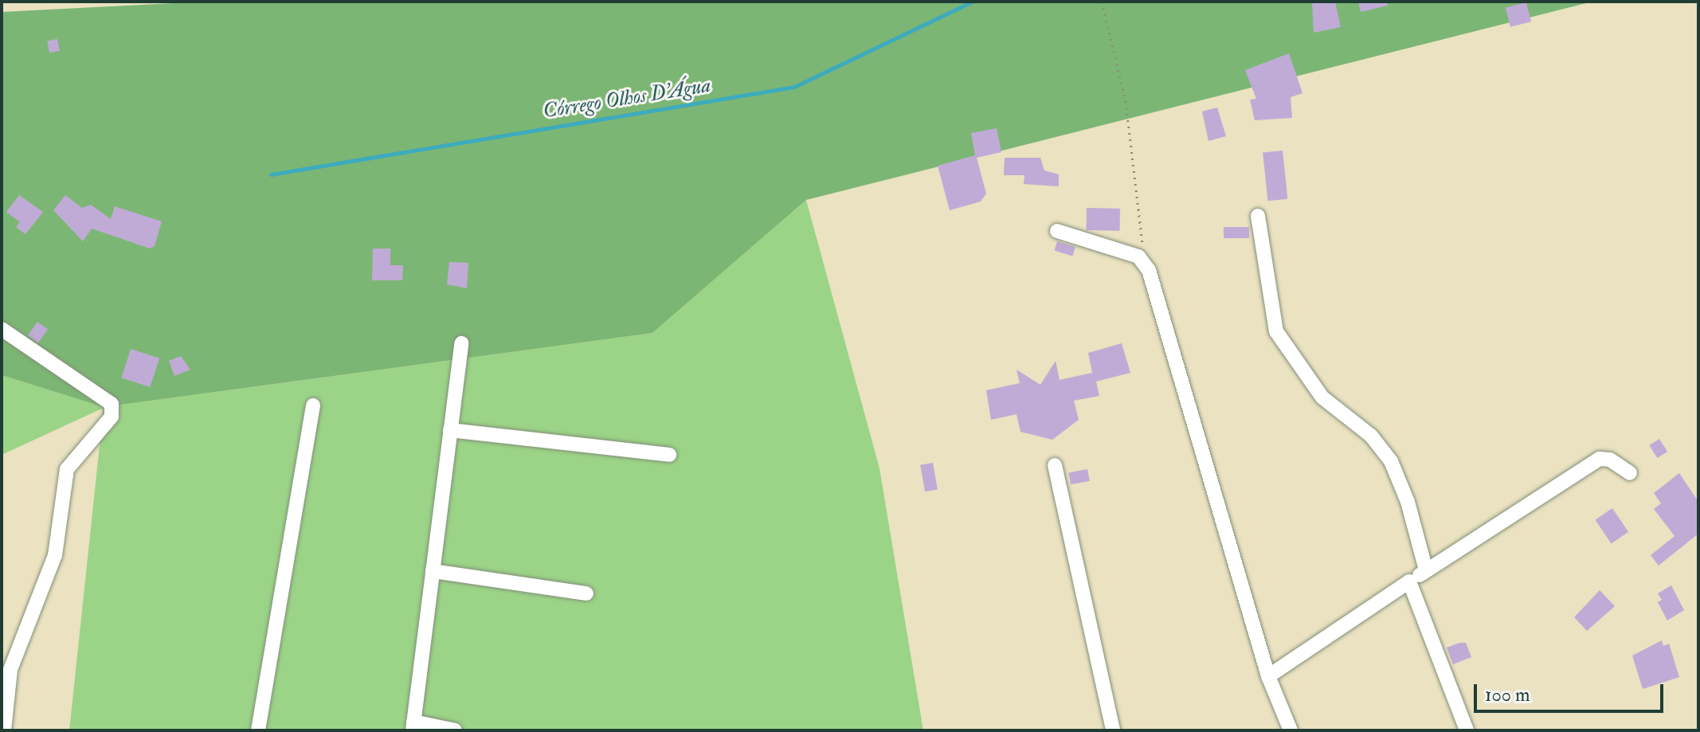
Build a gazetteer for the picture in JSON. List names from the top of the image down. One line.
{"water":["Córrego Olhos D'Água"],"scale_bar":"100 m"}
